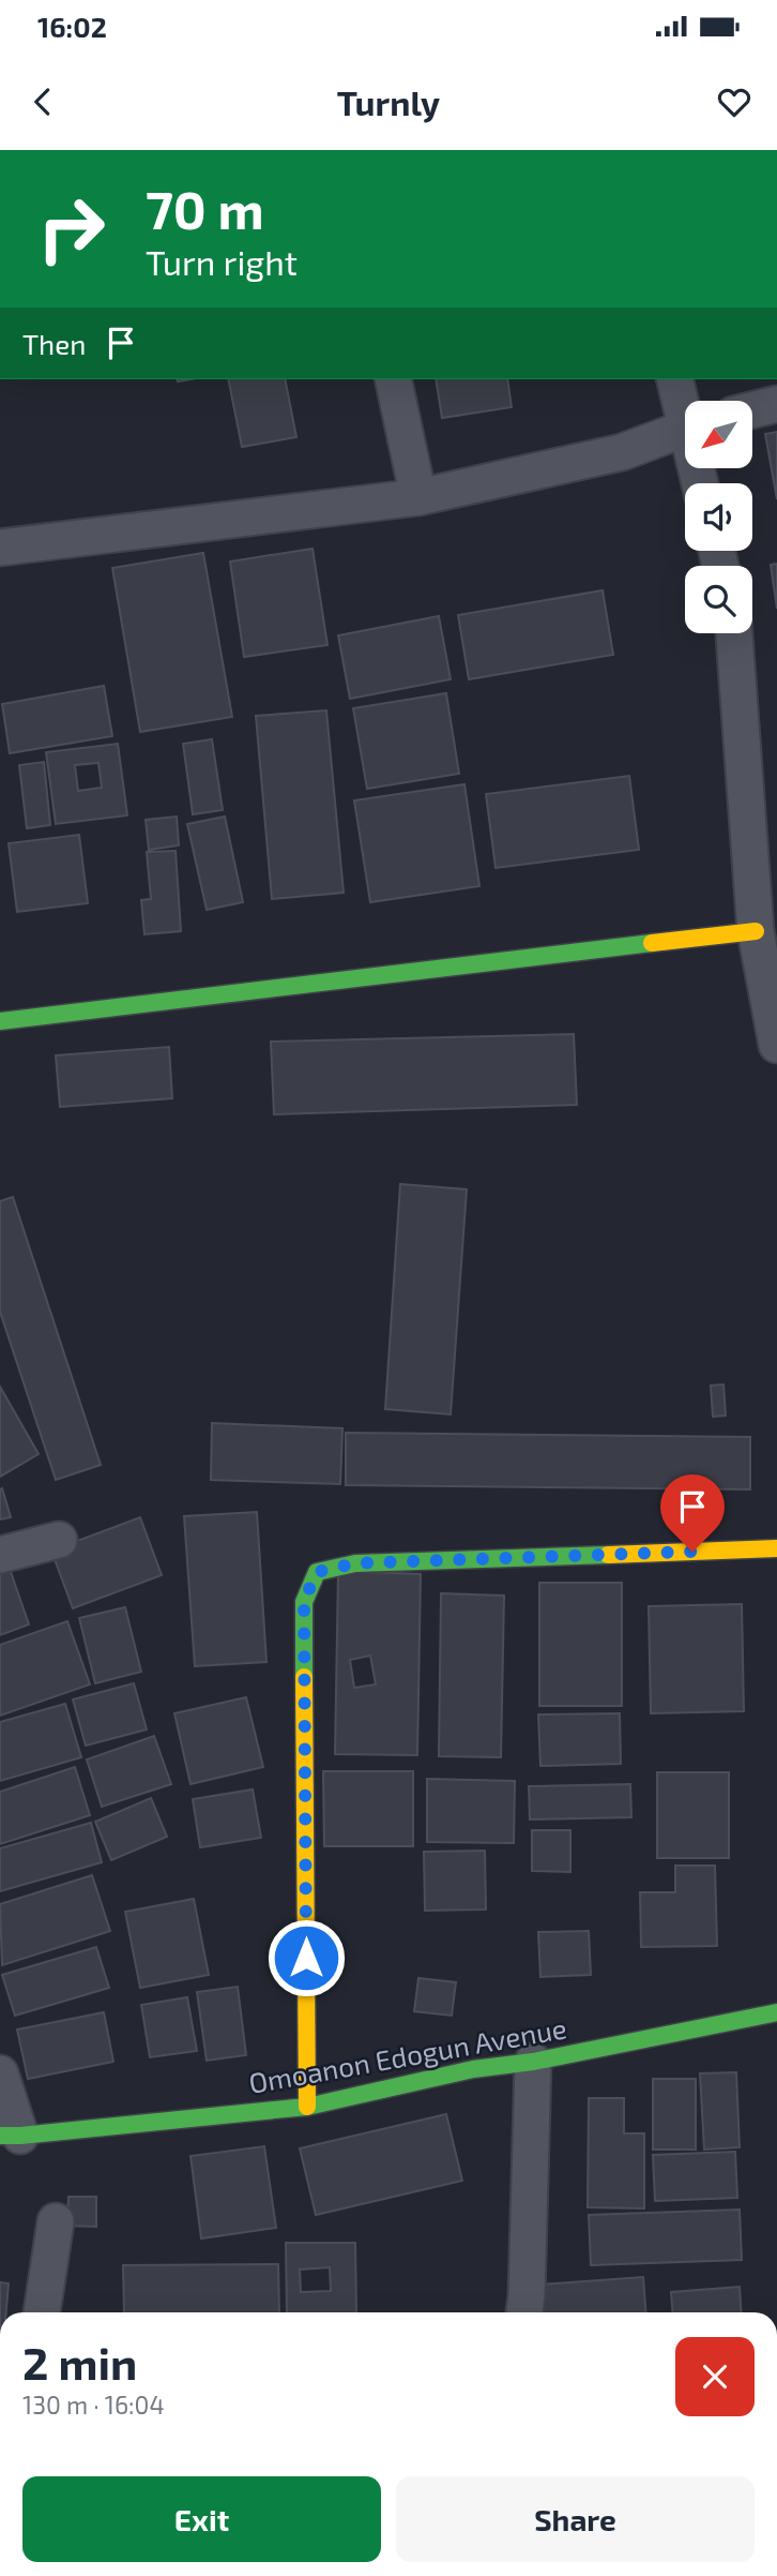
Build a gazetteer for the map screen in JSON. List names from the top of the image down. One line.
{"streets":{"street":["Omoanon Edogun Avenue"]},"north":"bottom left","page":{"status":"16:02","header":"Turnly","turn":["70 m","Turn right"],"then":"Then","heading":["2 min","130 m · 16:04"],"buttons":["Exit","Share"]}}
